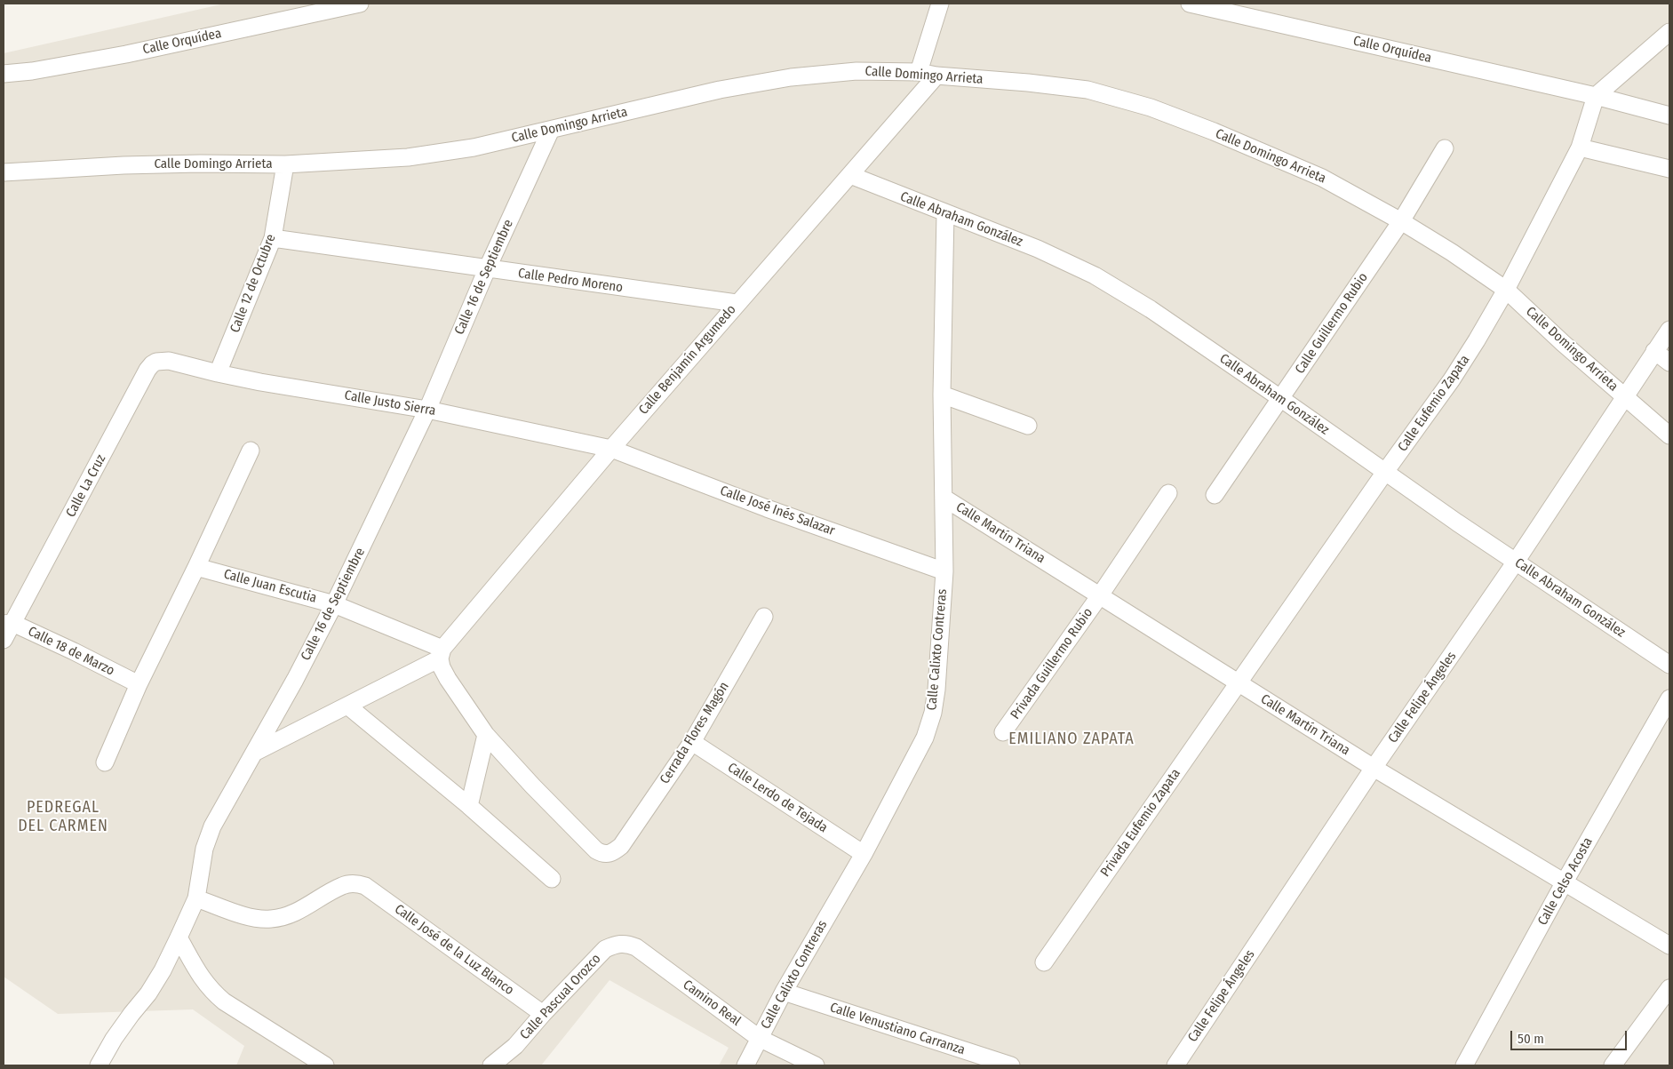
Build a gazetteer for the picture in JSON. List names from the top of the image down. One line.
{"streets":{"street":["Calle Orquídea","Calle Domingo Arrieta","Calle Abraham González","Calle 16 de Septiembre","Calle Pedro Moreno","Calle 12 de Octubre","Calle Guillermo Rubio","Calle Benjamín Argumedo","Calle Justo Sierra","Calle Eufemio Zapata","Calle La Cruz","Calle José Inés Salazar","Calle Martín Triana","Calle Juan Escutia","Calle Calixto Contreras","Calle 18 de Marzo","Privada Guillermo Rubio","Calle Felipe Ángeles","Cerrada Flores Magón","Calle Lerdo de Tejada","Privada Eufemio Zapata","Calle Celso Acosta","Calle José de la Luz Blanco","Calle Pascual Orozco","Camino Real","Calle Venustiano Carranza"]},"crossings":[["Calle Orquídea","Calle Eufemio Zapata"],["Calle Domingo Arrieta","Calle 16 de Septiembre"],["Calle Domingo Arrieta","Calle 12 de Octubre"],["Calle Domingo Arrieta","Calle Guillermo Rubio"],["Calle Domingo Arrieta","Calle Benjamín Argumedo"],["Calle Domingo Arrieta","Calle Eufemio Zapata"],["Calle Domingo Arrieta","Calle Felipe Ángeles"],["Calle Abraham González","Calle Guillermo Rubio"],["Calle Abraham González","Calle Benjamín Argumedo"],["Calle Abraham González","Calle Eufemio Zapata"],["Calle Abraham González","Calle Calixto Contreras"],["Calle Abraham González","Calle Felipe Ángeles"],["Calle 16 de Septiembre","Calle Pedro Moreno"],["Calle 16 de Septiembre","Calle Justo Sierra"],["Calle 16 de Septiembre","Calle Juan Escutia"],["Calle 16 de Septiembre","Calle José de la Luz Blanco"],["Calle Pedro Moreno","Calle 12 de Octubre"],["Calle Pedro Moreno","Calle Benjamín Argumedo"],["Calle 12 de Octubre","Calle Justo Sierra"],["Calle Benjamín Argumedo","Calle Justo Sierra"],["Calle Benjamín Argumedo","Calle José Inés Salazar"],["Calle Benjamín Argumedo","Calle Juan Escutia"],["Calle Justo Sierra","Calle La Cruz"],["Calle Justo Sierra","Calle José Inés Salazar"],["Calle Eufemio Zapata","Calle Martín Triana"],["Calle Eufemio Zapata","Privada Eufemio Zapata"],["Calle La Cruz","Calle 18 de Marzo"],["Calle José Inés Salazar","Calle Calixto Contreras"],["Calle Martín Triana","Calle Calixto Contreras"],["Calle Martín Triana","Privada Guillermo Rubio"],["Calle Martín Triana","Calle Felipe Ángeles"],["Calle Martín Triana","Privada Eufemio Zapata"],["Calle Martín Triana","Calle Celso Acosta"],["Calle Calixto Contreras","Calle Lerdo de Tejada"],["Calle Calixto Contreras","Camino Real"],["Calle Calixto Contreras","Calle Venustiano Carranza"],["Cerrada Flores Magón","Calle Lerdo de Tejada"],["Calle José de la Luz Blanco","Calle Pascual Orozco"],["Calle Pascual Orozco","Camino Real"]],"districts":["EMILIANO ZAPATA","PEDREGAL DEL CARMEN"],"scale_bar":"50 m"}
